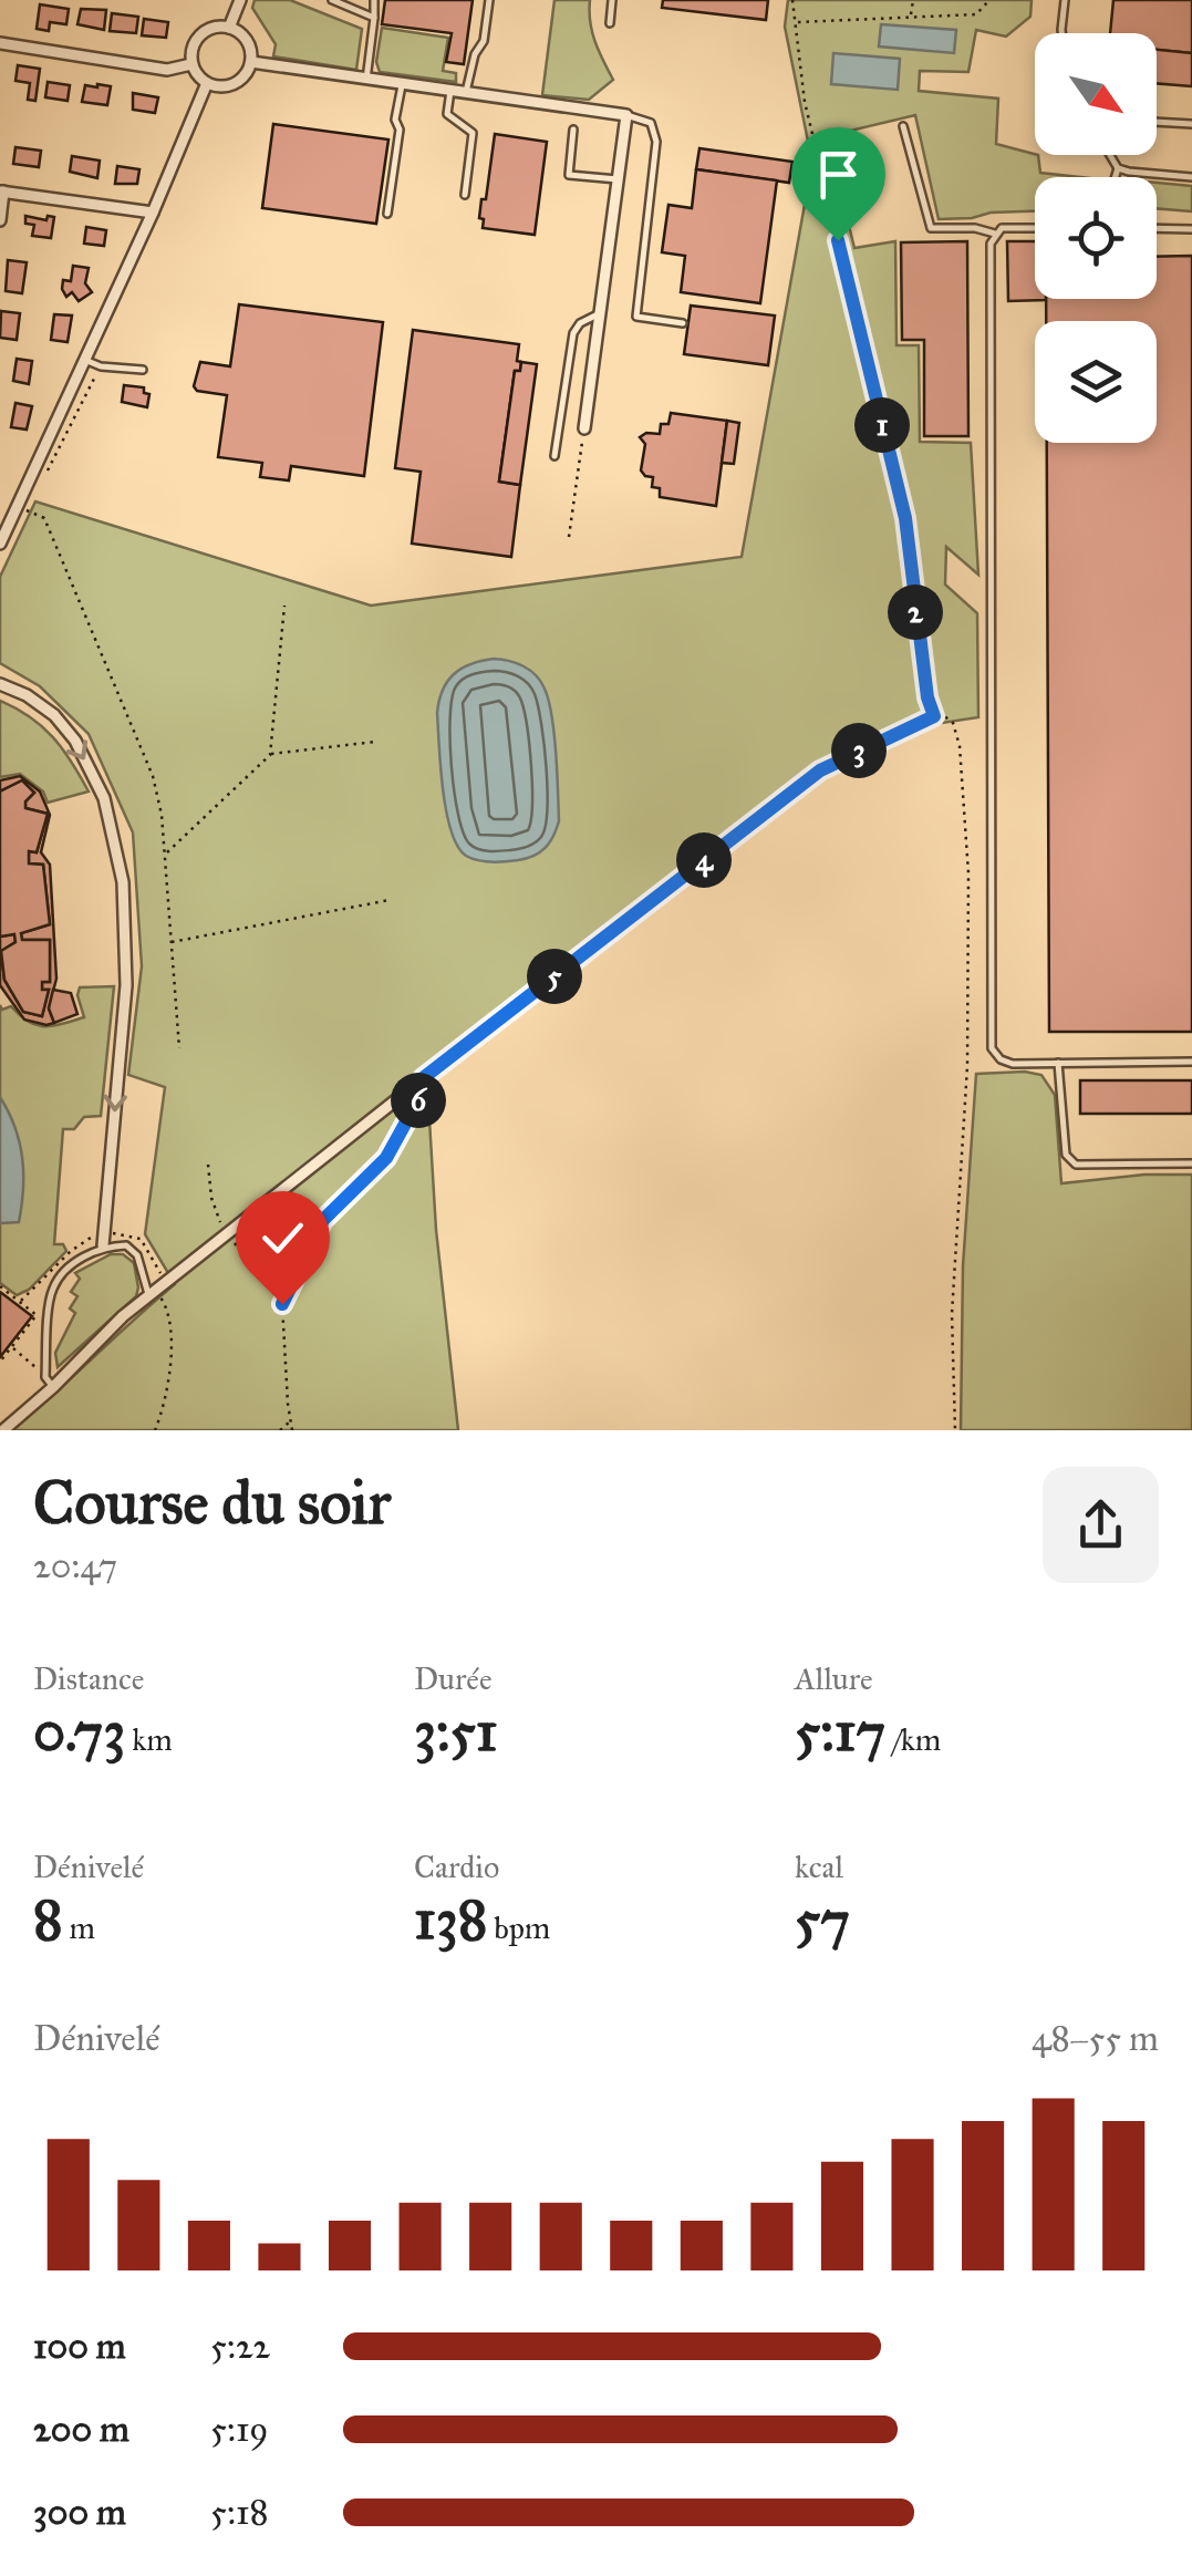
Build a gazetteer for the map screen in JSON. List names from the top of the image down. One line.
{"north":"bottom right","page":{"pins":["1","2","3","4","5","6"],"heading":["Course du soir","20:47"],"stats":[["Distance","0.73 km"],["Durée","3:51"],["Allure","5:17 /km"],["Dénivelé","8 m"],["Cardio","138 bpm"],["kcal","57"]],"chart":["Dénivelé","48–55 m"],"list":[{"name":"100 m","note":"5:22"},{"name":"200 m","note":"5:19"},{"name":"300 m","note":"5:18"}]}}
